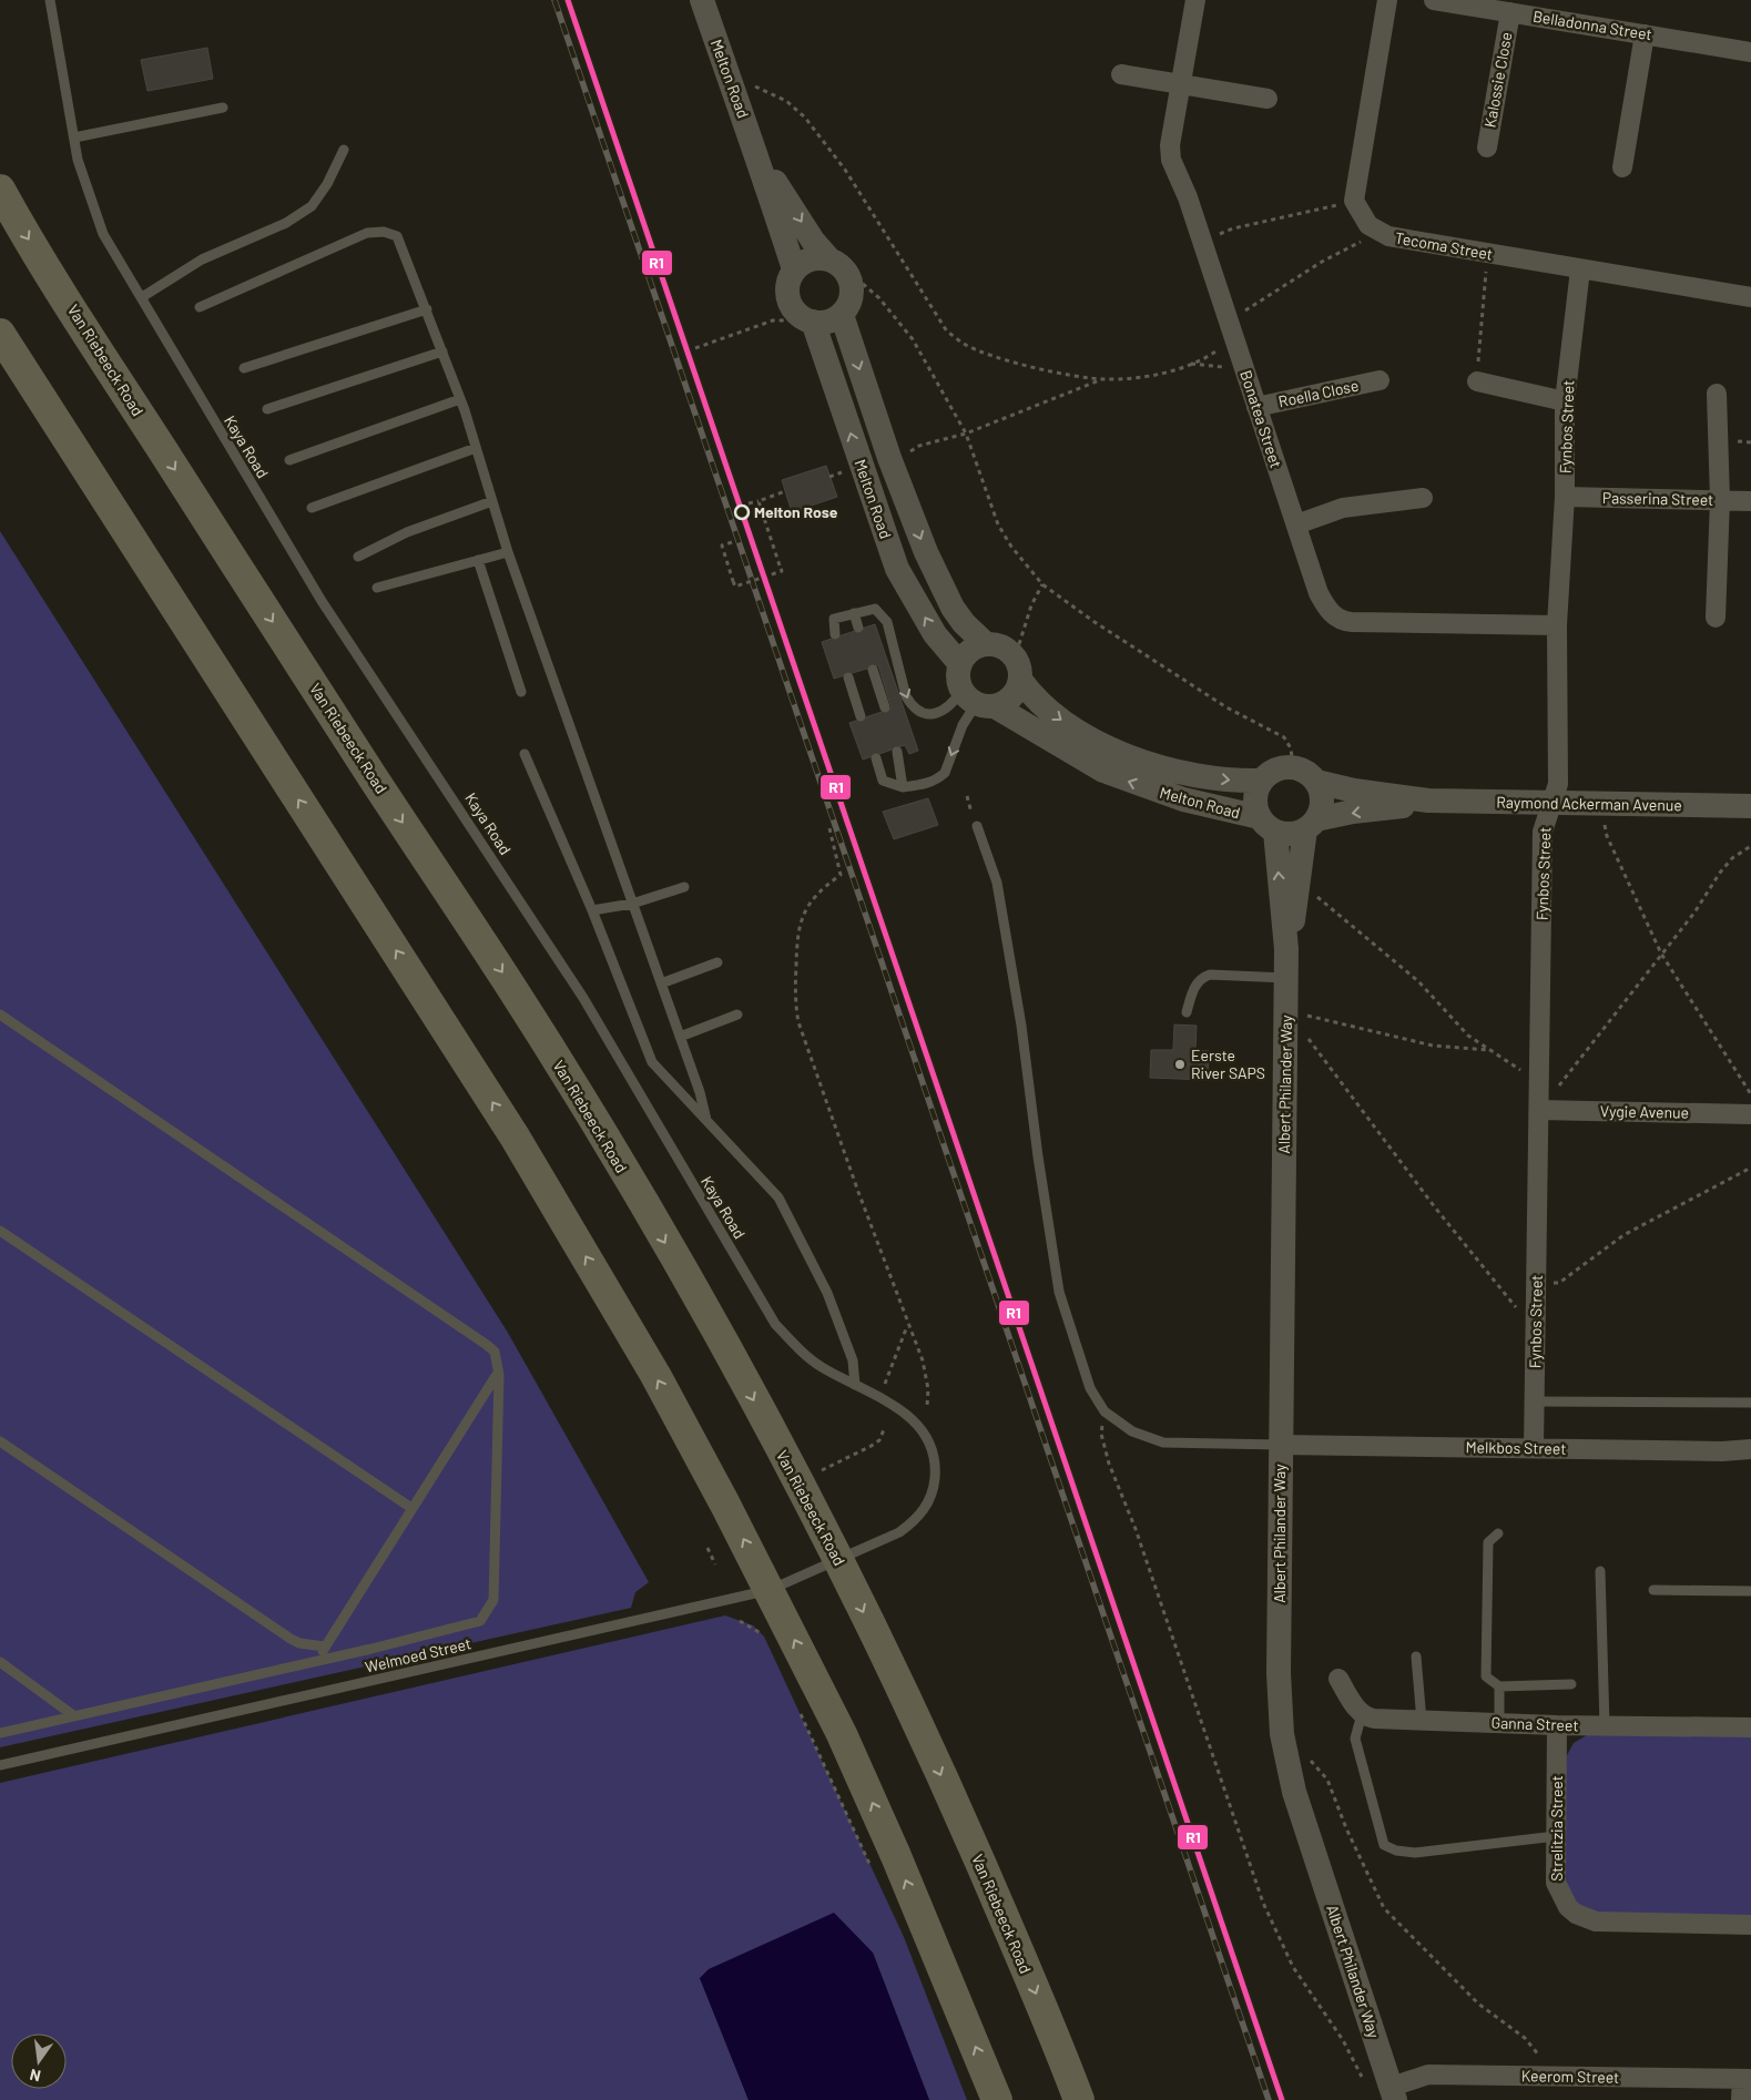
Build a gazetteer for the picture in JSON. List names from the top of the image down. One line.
{"streets":{"main road":["Van Riebeeck Road"],"street":["Belladonna Street","Melton Road","Kalossie Close","Tecoma Street","Roella Close","Bonatea Street","Fynbos Street","Passerina Street","Raymond Ackerman Avenue","Albert Philander Way","Vygie Avenue","Melkbos Street","Ganna Street","Strelitzia Street","Keerom Street"],"lane":["Kaya Road","Welmoed Street"]},"crossings":[["Belladonna Street","Kalossie Close"],["Melton Road","Raymond Ackerman Avenue"],["Melton Road","Albert Philander Way"],["Tecoma Street","Fynbos Street"],["Van Riebeeck Road","Kaya Road"],["Van Riebeeck Road","Welmoed Street"],["Roella Close","Bonatea Street"],["Bonatea Street","Fynbos Street"],["Fynbos Street","Passerina Street"],["Fynbos Street","Raymond Ackerman Avenue"],["Fynbos Street","Vygie Avenue"],["Fynbos Street","Melkbos Street"],["Kaya Road","Welmoed Street"],["Raymond Ackerman Avenue","Albert Philander Way"],["Albert Philander Way","Melkbos Street"],["Albert Philander Way","Keerom Street"],["Ganna Street","Strelitzia Street"]],"places":["Melton Rose","Eerste River SAPS"],"lines":["transit line R1"],"north":"bottom"}
